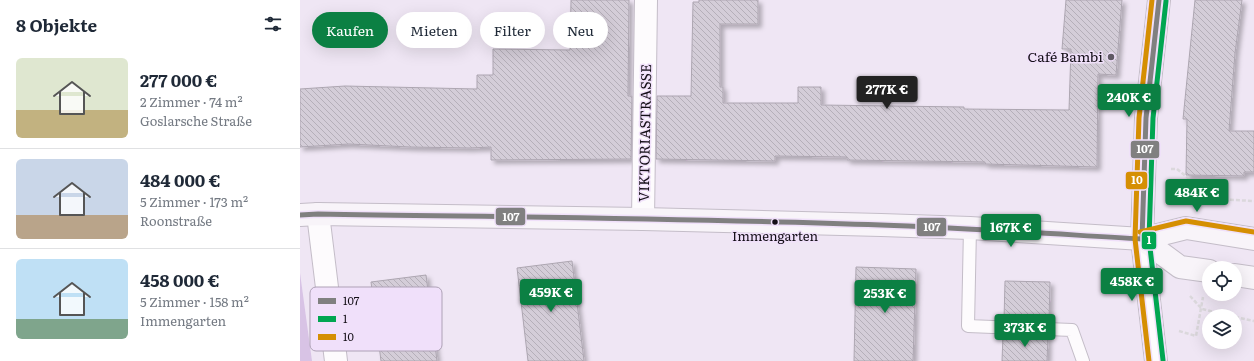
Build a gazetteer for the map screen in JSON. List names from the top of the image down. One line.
{"streets":{"street":["VIKTORIASTRASSE"]},"places":["Café Bambi","Immengarten"],"lines":["transit line 107","transit line 10","transit line 1"],"legend":["107","1","10"],"page":{"heading":"8 Objekte","chip":["Kaufen","Mieten","Filter","Neu"],"list":[{"name":"277 000 €","note":"2 Zimmer · 74 m² · Goslarsche Straße"},{"name":"484 000 €","note":"5 Zimmer · 173 m² · Roonstraße"},{"name":"458 000 €","note":"5 Zimmer · 158 m² · Immengarten"}],"price":["277K €","240K €","484K €","167K €","458K €","459K €","253K €","373K €"]}}
